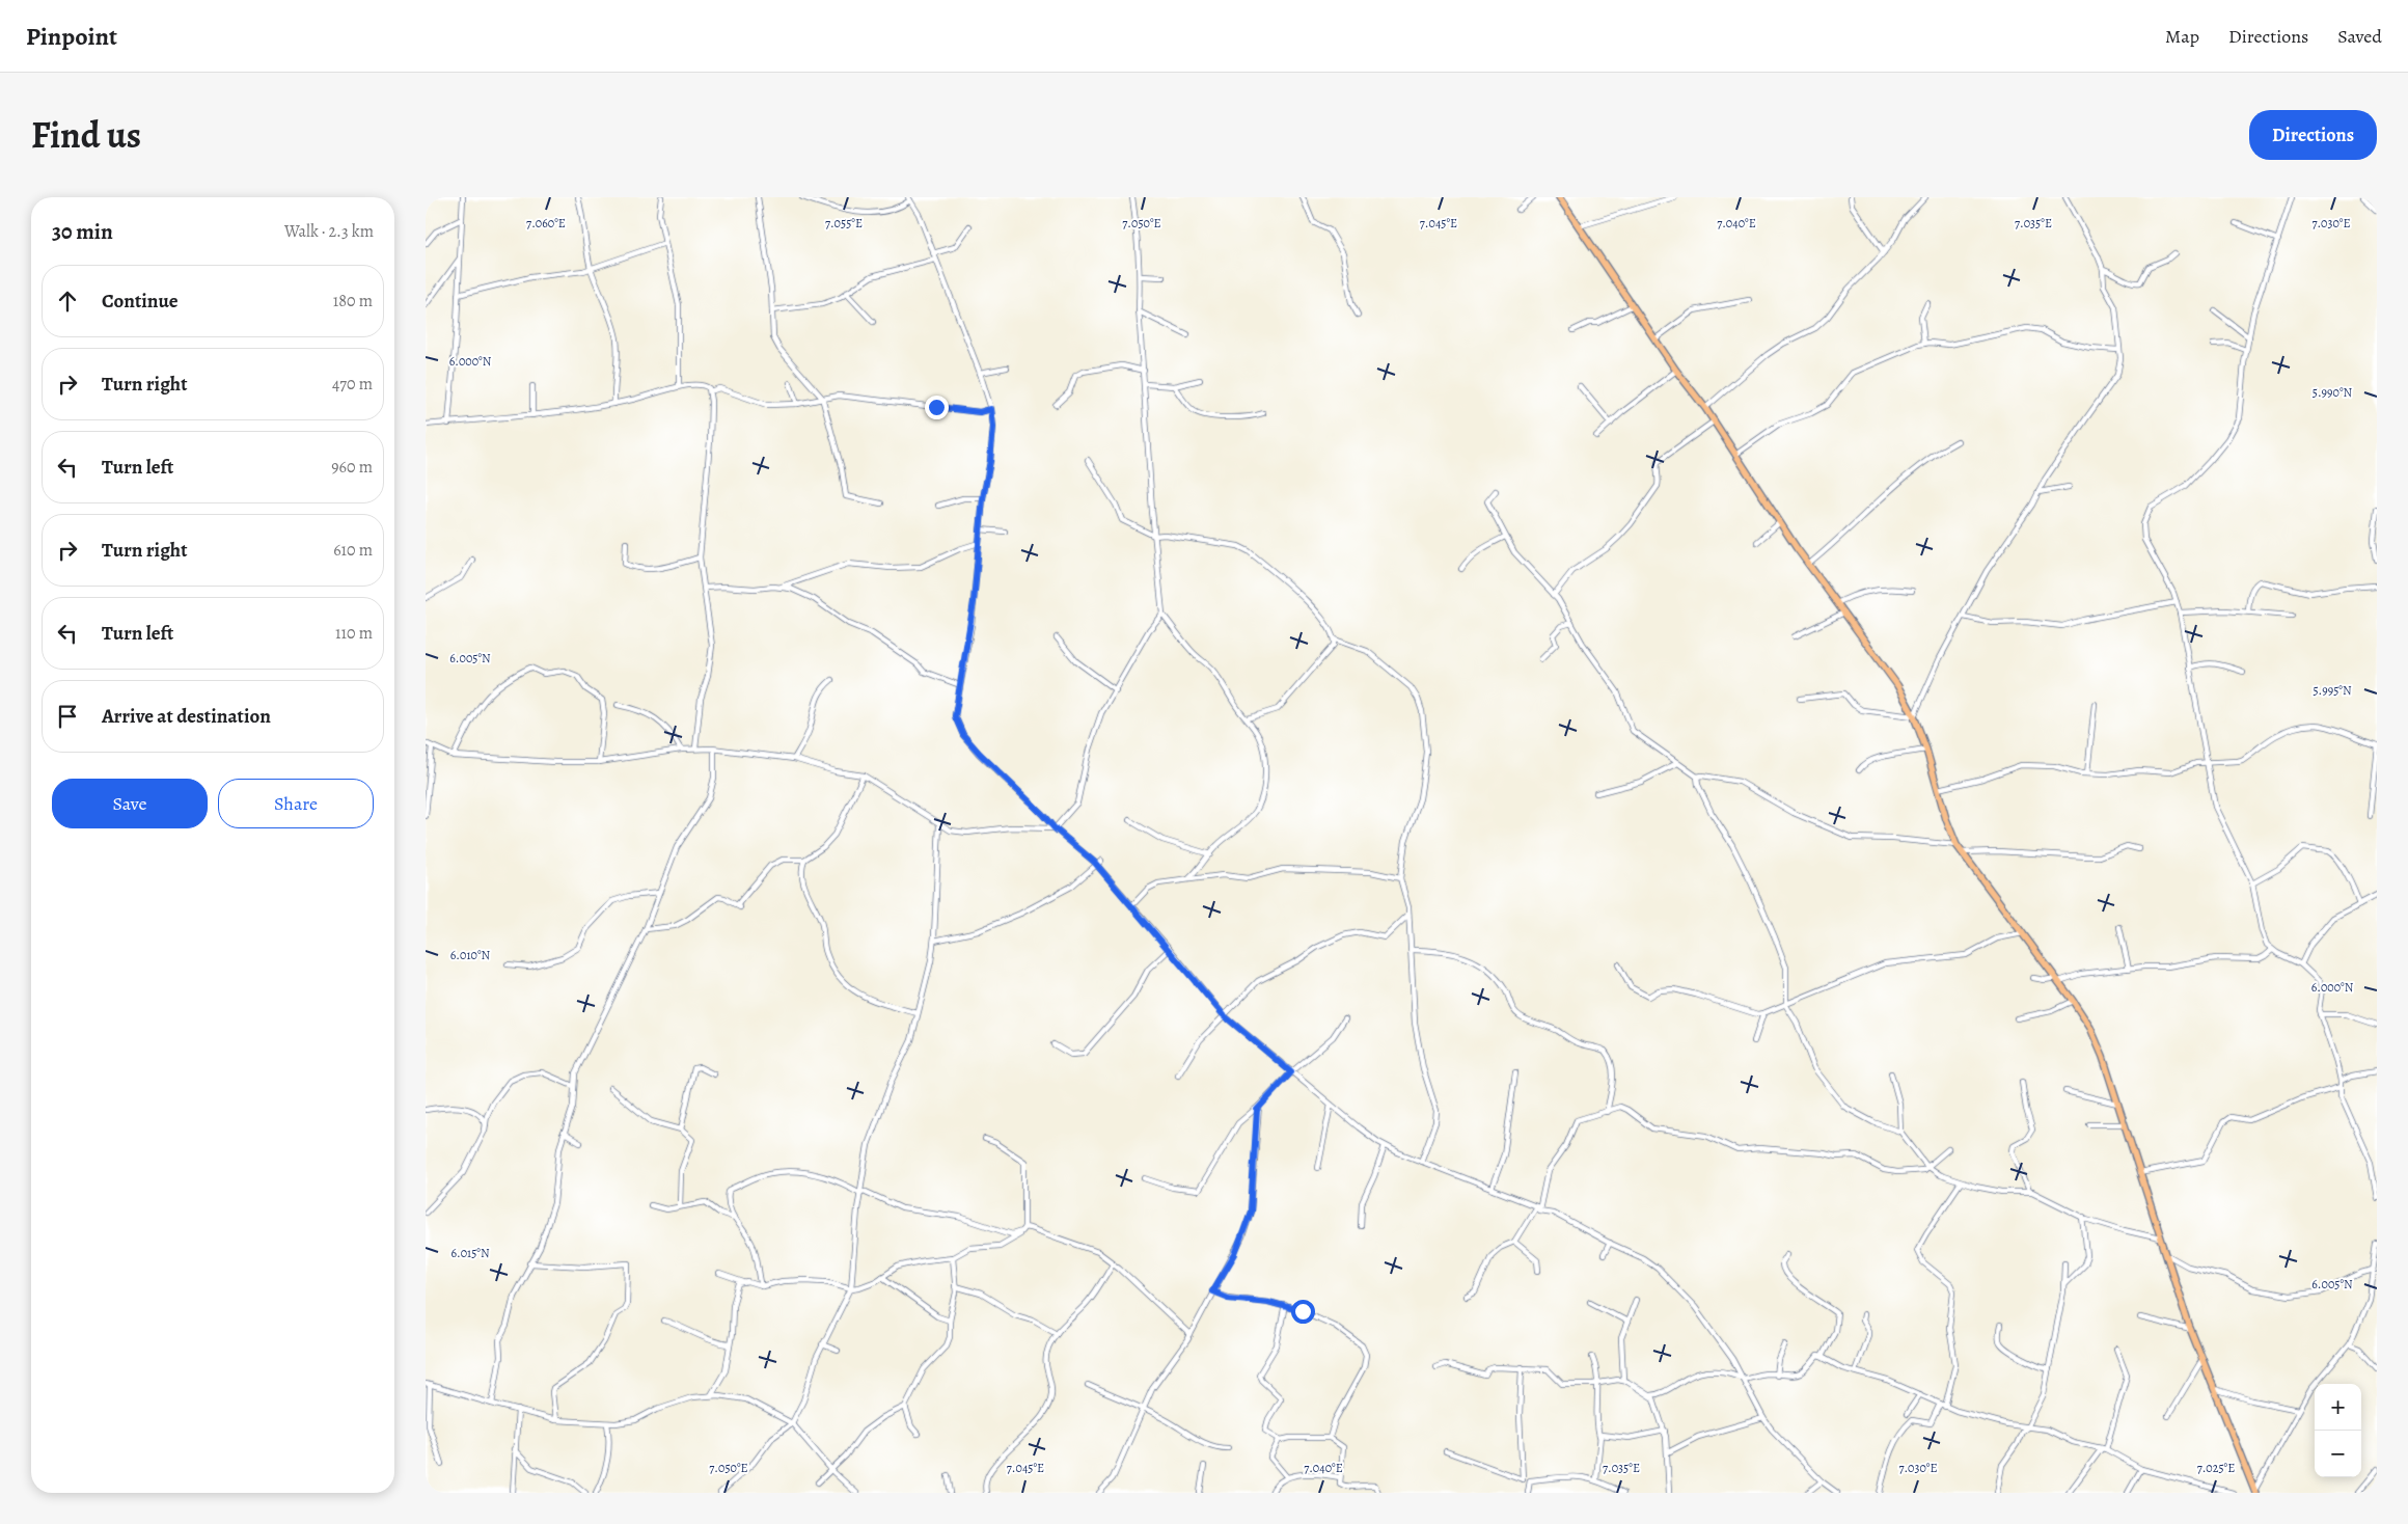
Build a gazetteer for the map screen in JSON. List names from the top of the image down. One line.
{"page":{"header":"Pinpoint","nav":["Map","Directions","Saved"],"title":"Find us","buttons":["Directions",["Save","Share"]],"heading":["30 min","Walk · 2.3 km"],"list":[["Continue","180 m"],["Turn right","470 m"],["Turn left","960 m"],["Turn right","610 m"],["Turn left","110 m"],"Arrive at destination"],"map_buttons":["+","−"]},"coordinates":["7.060°E","7.055°E","7.050°E","7.045°E","7.040°E","7.035°E","7.030°E","6.000°N","5.990°N","6.005°N","5.995°N","6.010°N","6.015°N","7.025°E"]}
